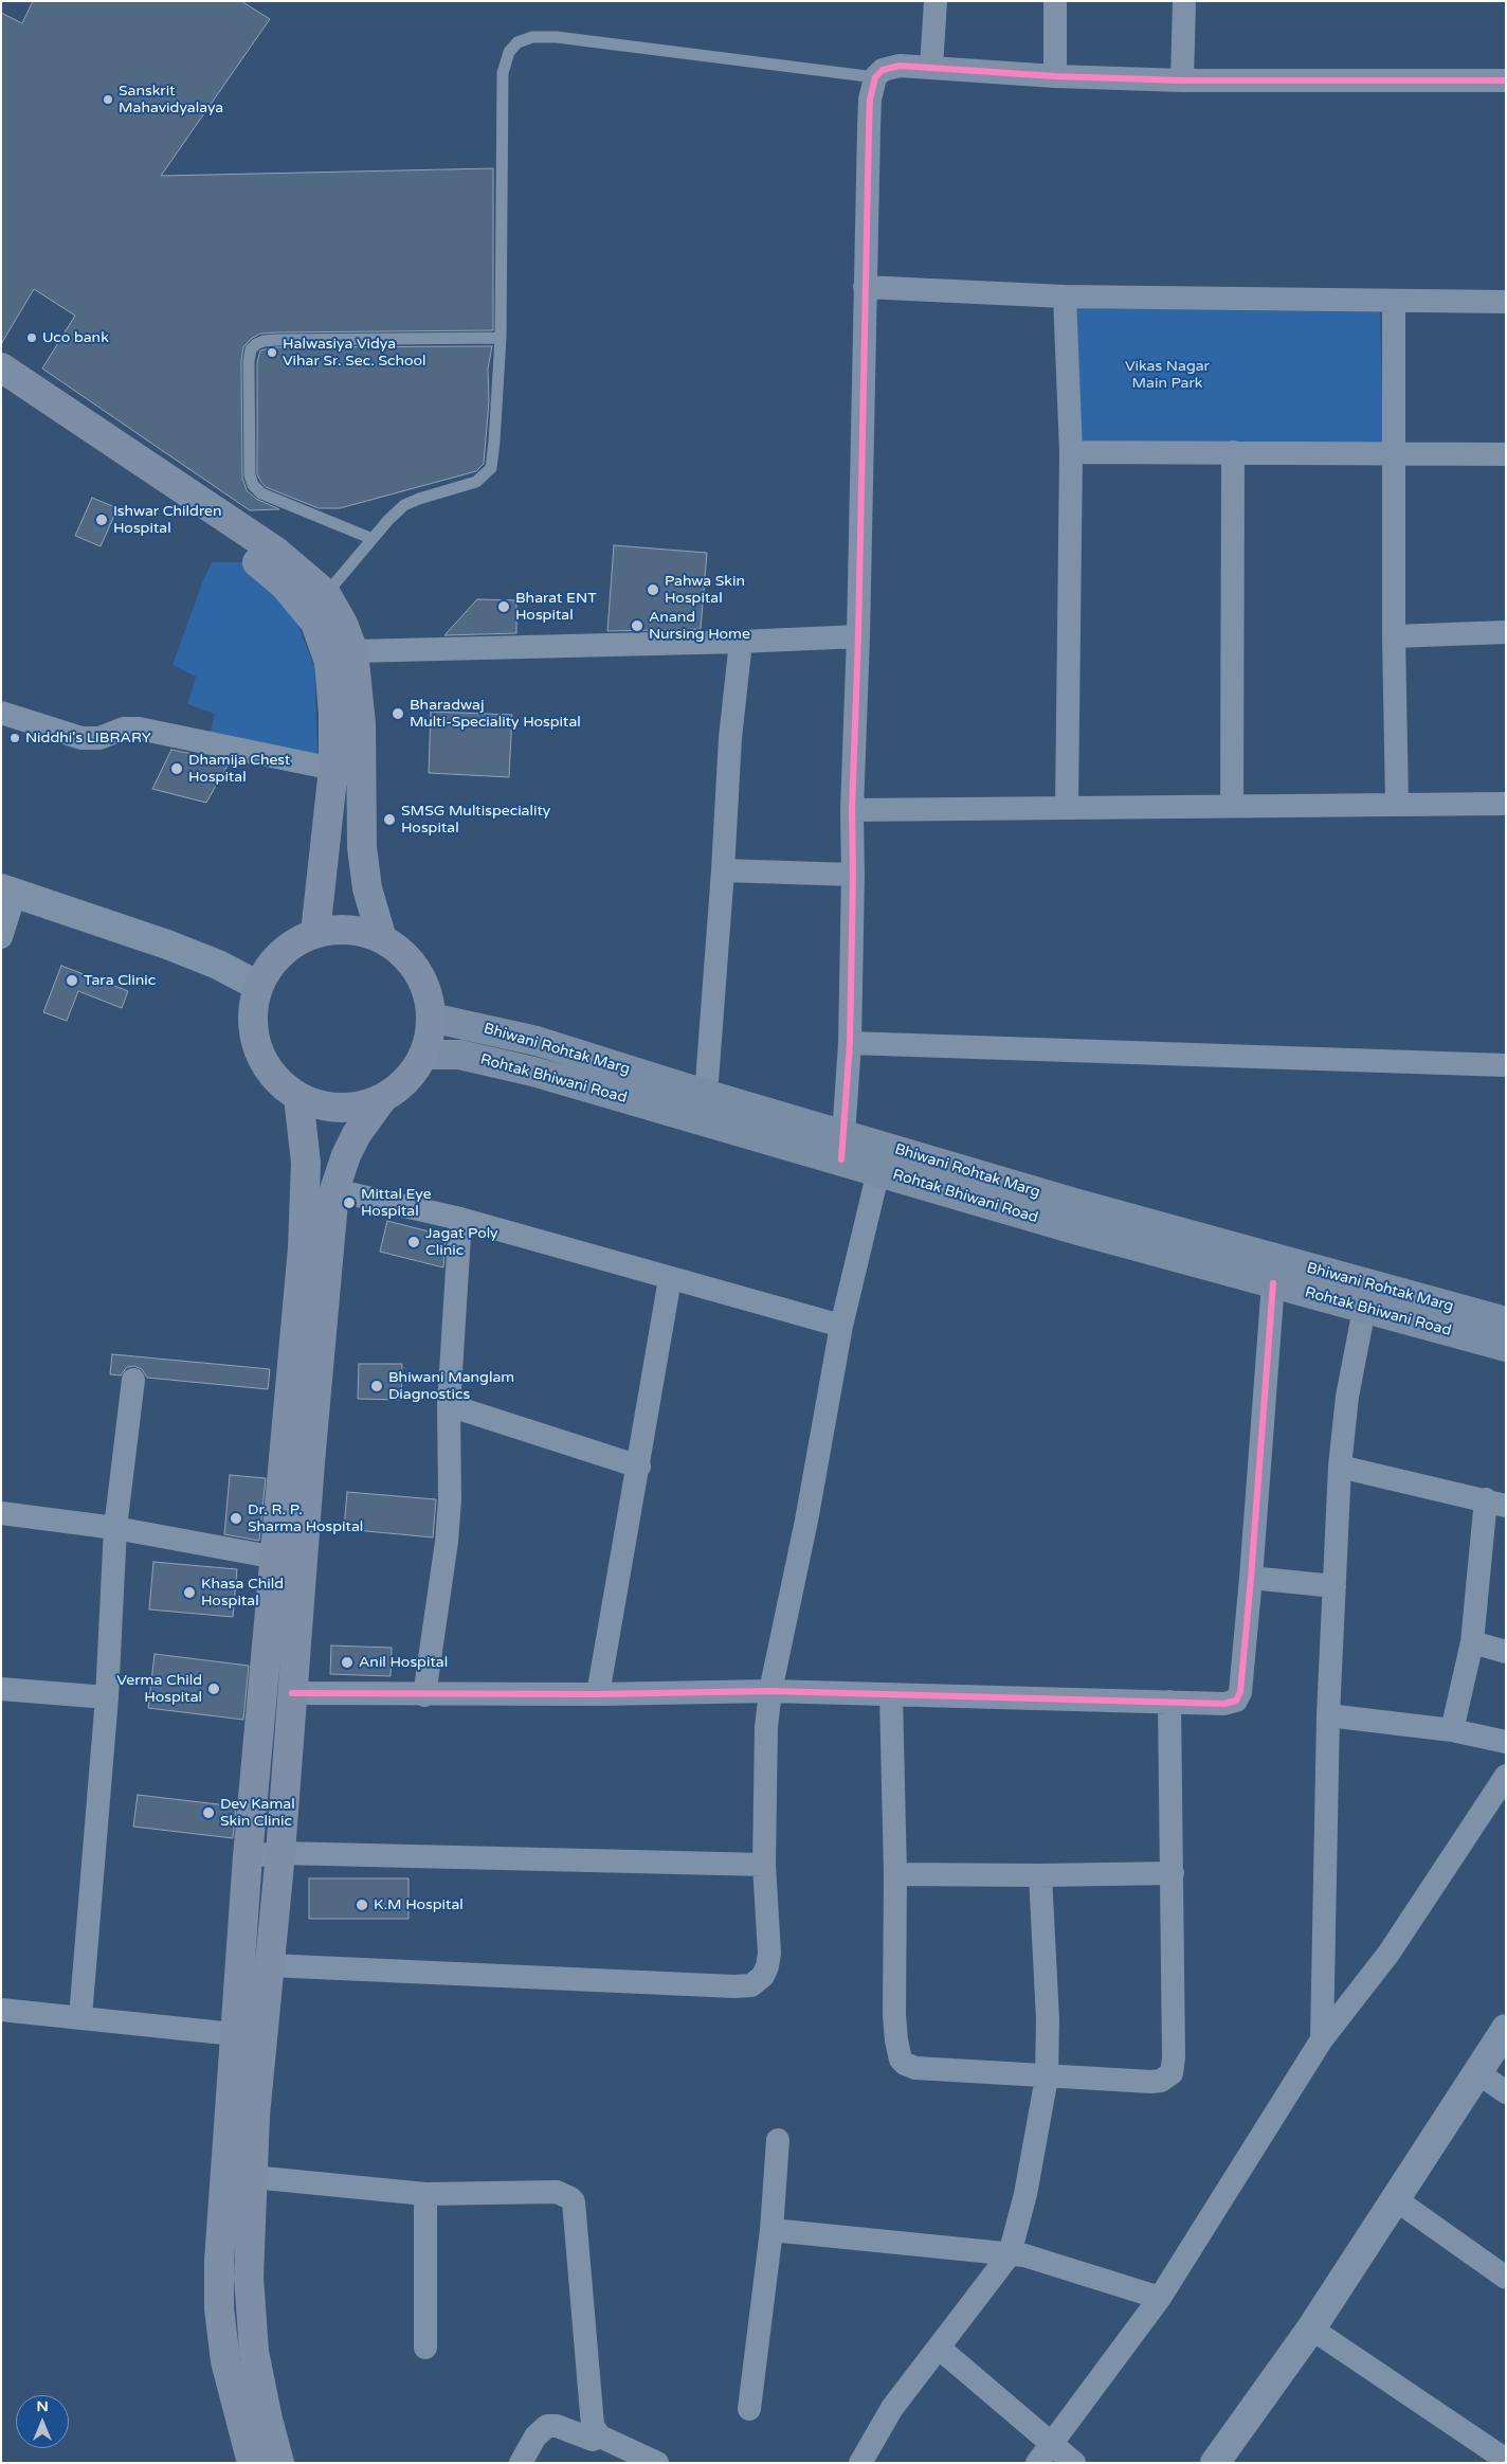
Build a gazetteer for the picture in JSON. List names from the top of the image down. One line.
{"streets":{"main road":["Bhiwani Rohtak Marg","Rohtak Bhiwani Road"]},"crossings":[["Bhiwani Rohtak Marg","Rohtak Bhiwani Road"]],"parks":["Vikas Nagar Main Park"],"places":["Sanskrit Mahavidyalaya","Uco bank","Halwasiya Vidya Vihar Sr. Sec. School","Ishwar Children Hospital","Pahwa Skin Hospital","Bharat ENT Hospital","Anand Nursing Home","Bharadwaj Multi-Speciality Hospital","Niddhi's LIBRARY","Dhamija Chest Hospital","SMSG Multispeciality Hospital","Tara Clinic","Mittal Eye Hospital","Jagat Poly Clinic","Bhiwani Manglam Diagnostics","Dr. R. P. Sharma Hospital","Khasa Child Hospital","Anil Hospital","Verma Child Hospital","Dev Kamal Skin Clinic","K.M Hospital"],"north":"top"}
